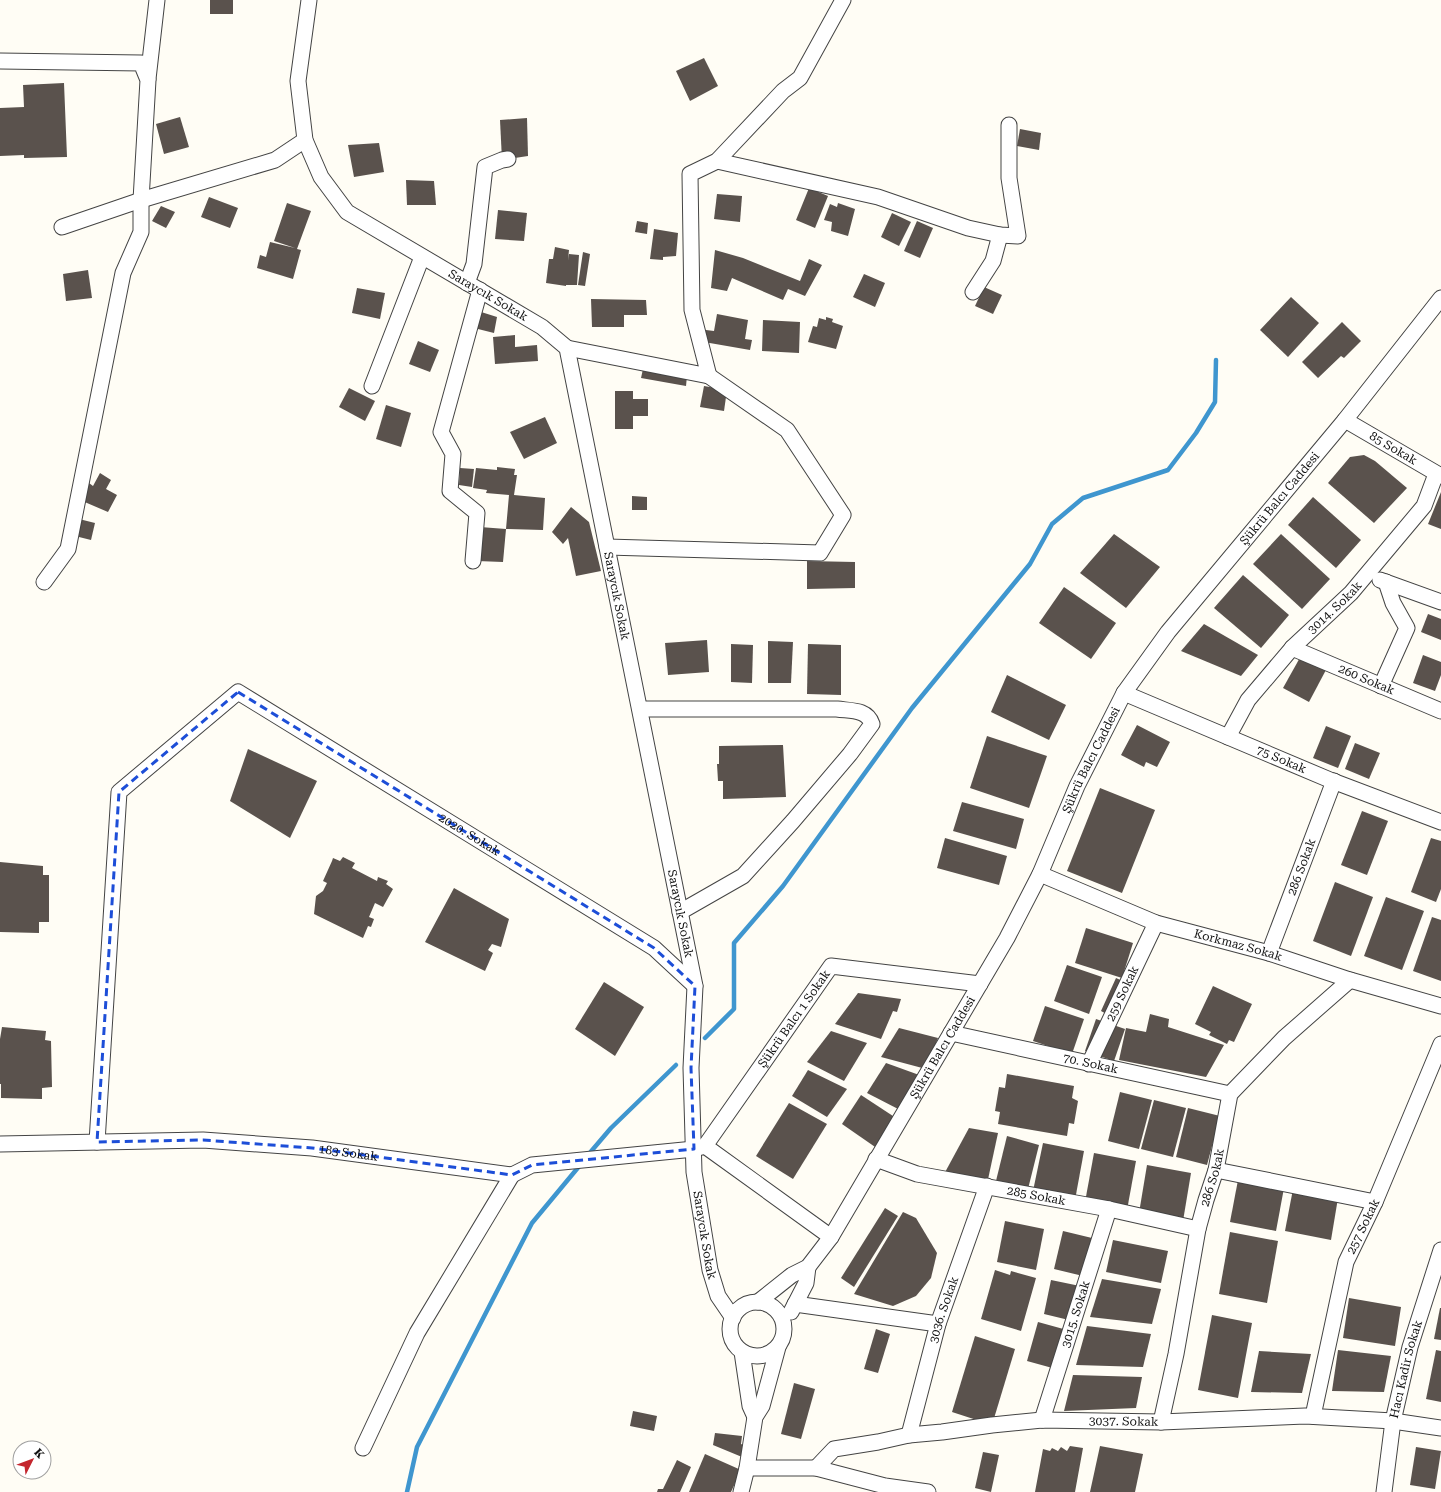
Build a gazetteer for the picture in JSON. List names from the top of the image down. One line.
{"streets":{"street":["Saraycık Sokak","85 Sokak","Şükrü Balcı Caddesi","3014. Sokak","260 Sokak","75 Sokak","2020. Sokak","286 Sokak","Korkmaz Sokak","259 Sokak","Şükrü Balcı 1 Sokak","70. Sokak","183 Sokak","285 Sokak","257 Sokak","3036. Sokak","3015. Sokak","Hacı Kadir Sokak","3037. Sokak"]},"crossings":[["Saraycık Sokak","Şükrü Balcı Caddesi"],["Saraycık Sokak","2020. Sokak"],["Saraycık Sokak","Şükrü Balcı 1 Sokak"],["85 Sokak","Şükrü Balcı Caddesi"],["85 Sokak","3014. Sokak"],["Şükrü Balcı Caddesi","75 Sokak"],["Şükrü Balcı Caddesi","Korkmaz Sokak"],["Şükrü Balcı Caddesi","Şükrü Balcı 1 Sokak"],["Şükrü Balcı Caddesi","70. Sokak"],["Şükrü Balcı Caddesi","285 Sokak"],["3014. Sokak","260 Sokak"],["3014. Sokak","75 Sokak"],["75 Sokak","286 Sokak"],["2020. Sokak","183 Sokak"],["286 Sokak","Korkmaz Sokak"],["286 Sokak","70. Sokak"],["286 Sokak","285 Sokak"],["286 Sokak","3037. Sokak"],["Korkmaz Sokak","259 Sokak"],["259 Sokak","70. Sokak"],["285 Sokak","3036. Sokak"],["285 Sokak","3015. Sokak"],["257 Sokak","3037. Sokak"],["3036. Sokak","3037. Sokak"],["3015. Sokak","3037. Sokak"],["Hacı Kadir Sokak","3037. Sokak"]],"north":"top right"}
